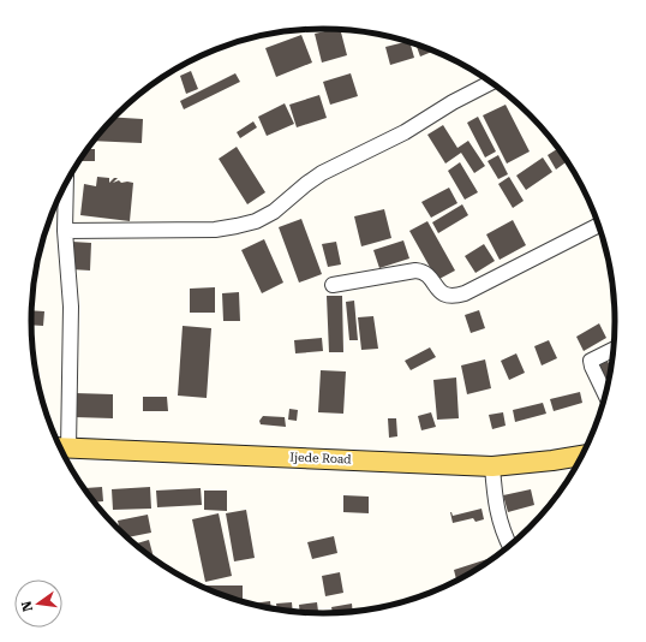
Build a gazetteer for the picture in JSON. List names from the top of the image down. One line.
{"streets":{"main road":["Ijede Road"]},"north":"left"}
